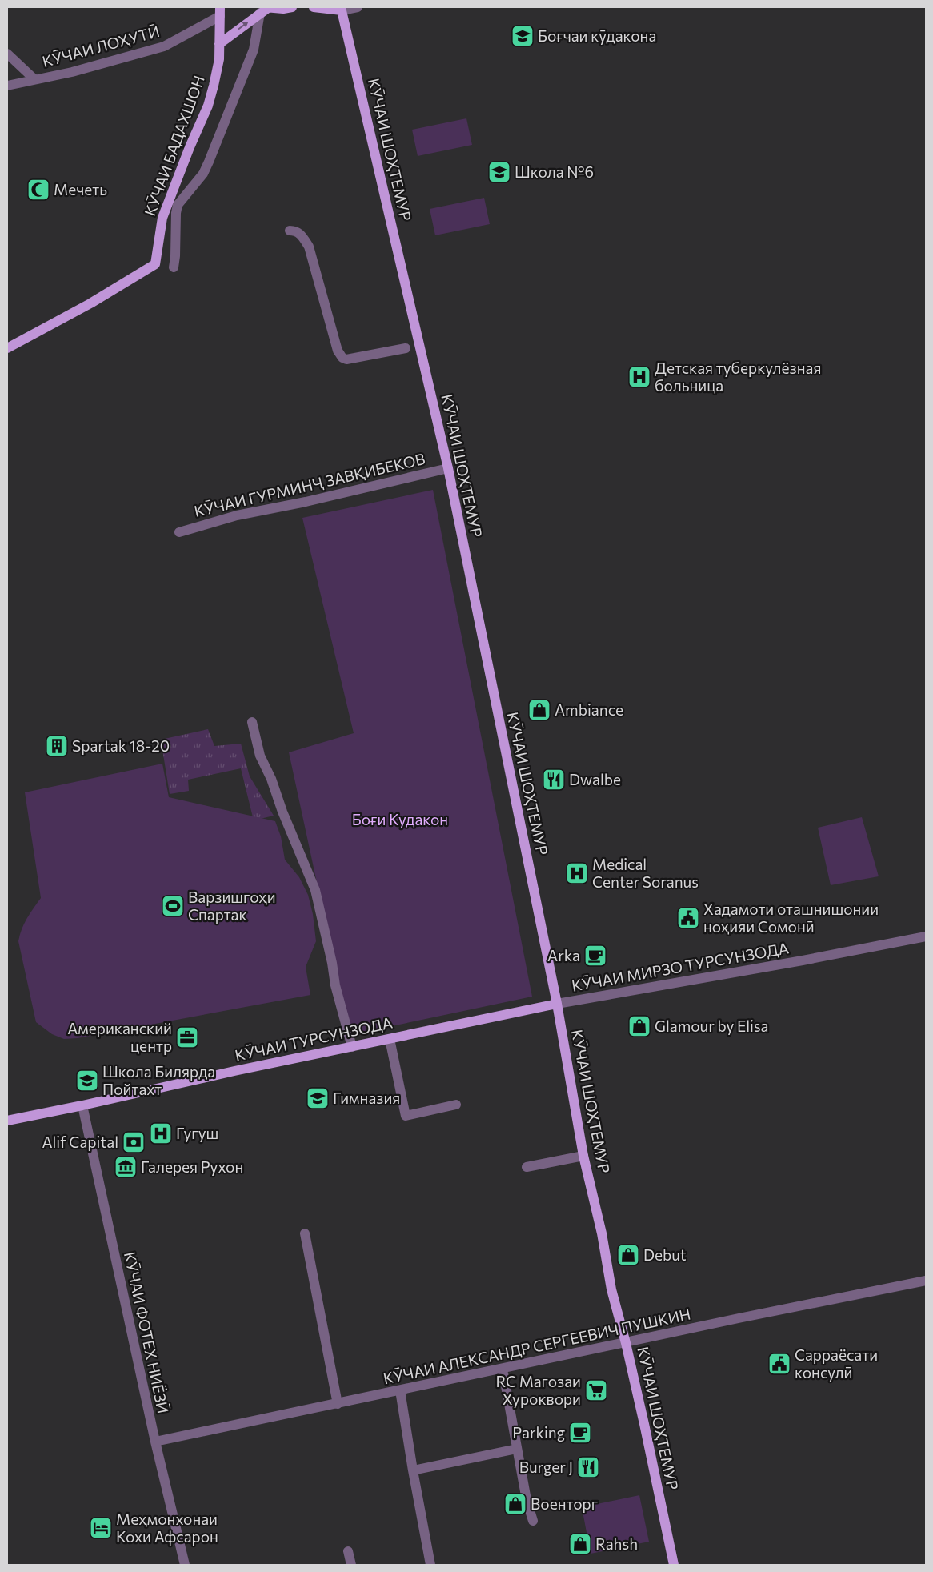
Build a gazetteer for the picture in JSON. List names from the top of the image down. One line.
{"streets":{"main road":["КӮЧАИ БАДАХШОН","КӮЧАИ ШОҲТЕМУР","КӮЧАИ ТУРСУНЗОДА"],"street":["КӮЧАИ ЛОҲУТӢ","КӮЧАИ ГУРМИНҶ ЗАВҚИБЕКОВ","КӮЧАИ МИРЗО ТУРСУНЗОДА","КӮЧАИ ФОТЕХ НИЁЗӢ","КӮЧАИ АЛЕКСАНДР СЕРГЕЕВИЧ ПУШКИН"]},"crossings":[["КӮЧАИ ШОҲТЕМУР","КӮЧАИ ГУРМИНҶ ЗАВҚИБЕКОВ"],["КӮЧАИ ШОҲТЕМУР","КӮЧАИ МИРЗО ТУРСУНЗОДА"],["КӮЧАИ ШОҲТЕМУР","КӮЧАИ ТУРСУНЗОДА"],["КӮЧАИ ШОҲТЕМУР","КӮЧАИ АЛЕКСАНДР СЕРГЕЕВИЧ ПУШКИН"],["КӮЧАИ МИРЗО ТУРСУНЗОДА","КӮЧАИ ТУРСУНЗОДА"],["КӮЧАИ ТУРСУНЗОДА","КӮЧАИ ФОТЕХ НИЁЗӢ"],["КӮЧАИ ФОТЕХ НИЁЗӢ","КӮЧАИ АЛЕКСАНДР СЕРГЕЕВИЧ ПУШКИН"]],"parks":["Боғи Кудакон"],"places":{"school or university":["Боғчаи кӯдакона","Школа №6","Школа Билярда Пойтахт","Гимназия"],"mosque":["Мечеть"],"hospital":["Детская туберкулёзная больница","Medical Center Soranus","Гугуш"],"shop":["Ambiance","Glamour by Elisa","Debut","Военторг","Rahsh"],"building":["Spartak 18-20"],"restaurant":["Dwalbe","Burger J"],"sports":["Варзишгоҳи Спартак"],"public building":["Хадамоти оташнишонии ноҳияи Сомонӣ","Сарраёсати консулӣ"],"cafe":["Arka","Parking"],"office":["Американский центр"],"bank":["Alif Capital"],"museum":["Галерея Рухон"],"supermarket":["RC Магозаи Хуроквори"],"hotel":["Меҳмонхонаи Кохи Афсарон"]}}
